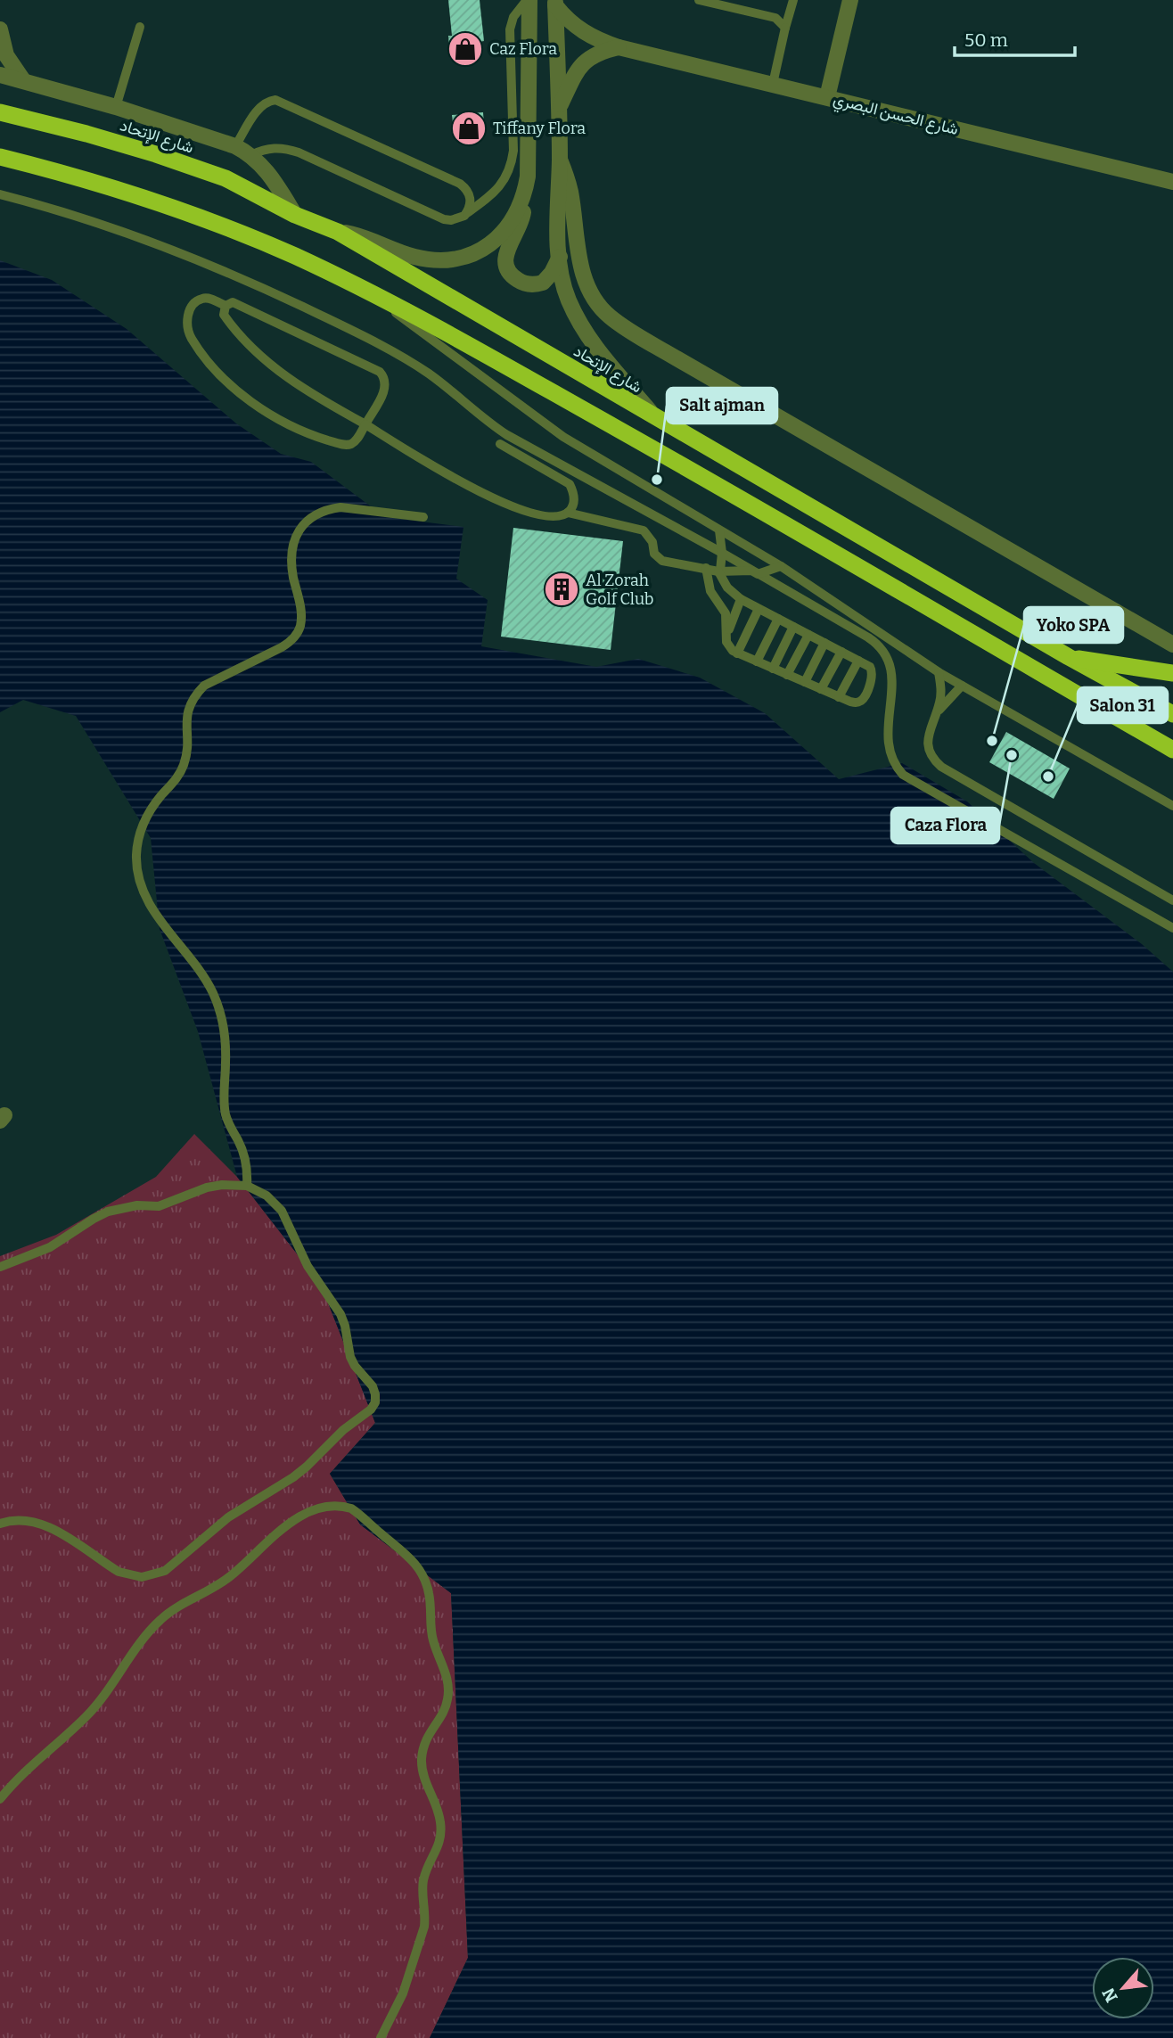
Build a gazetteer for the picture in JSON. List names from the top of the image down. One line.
{"streets":{"highway":["شارع الإتحاد"],"street":["شارع الحسن البصري"]},"places":{"shop":["Caz Flora","Tiffany Flora"],"other":["Salt ajman","Yoko SPA","Caza Flora","Salon 31"],"building":["Al Zorah Golf Club"]},"scale_bar":"50 m","north":"bottom left"}
